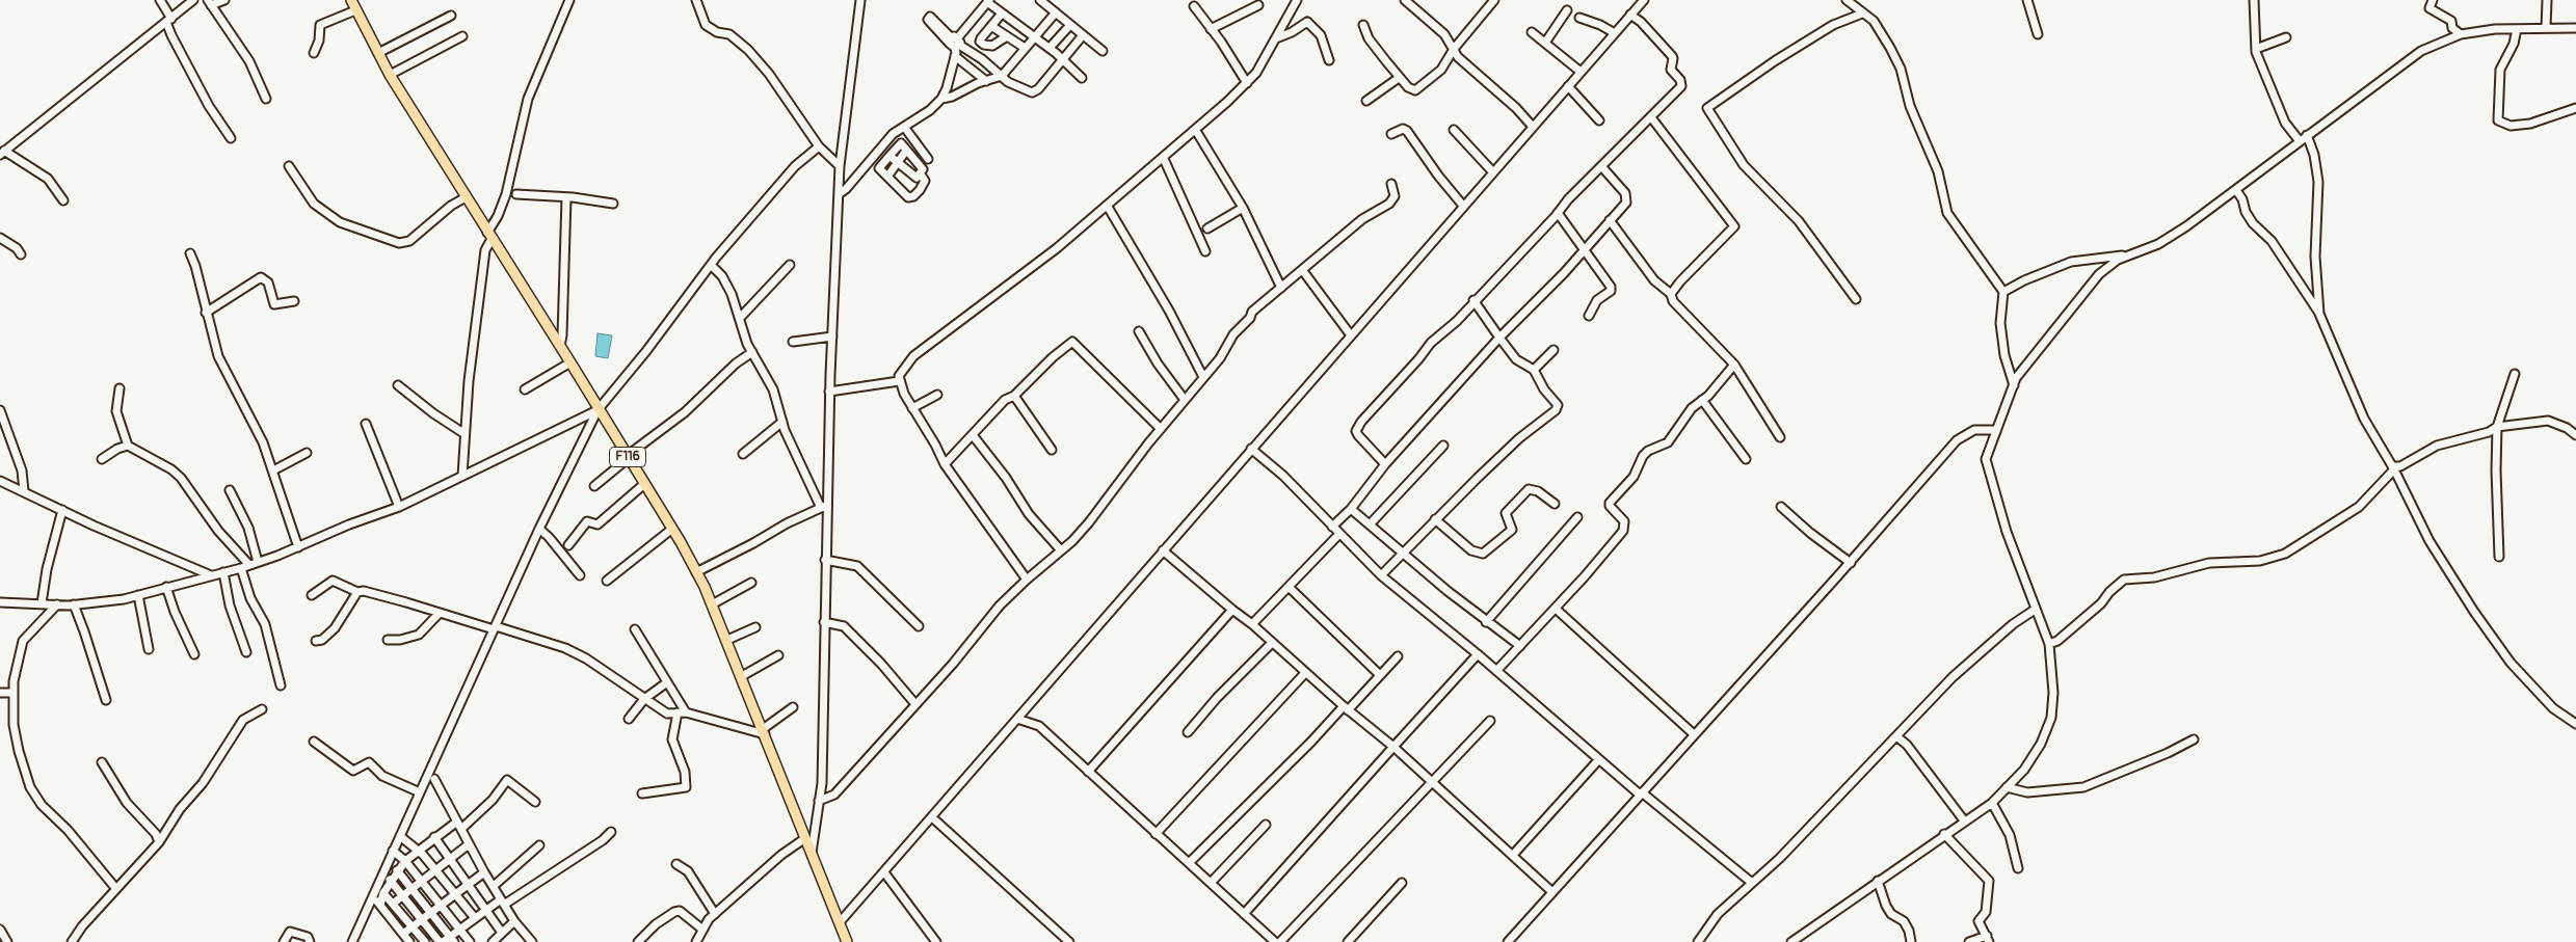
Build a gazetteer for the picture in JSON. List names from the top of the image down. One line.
{"streets":{"main road":["F116"]}}
